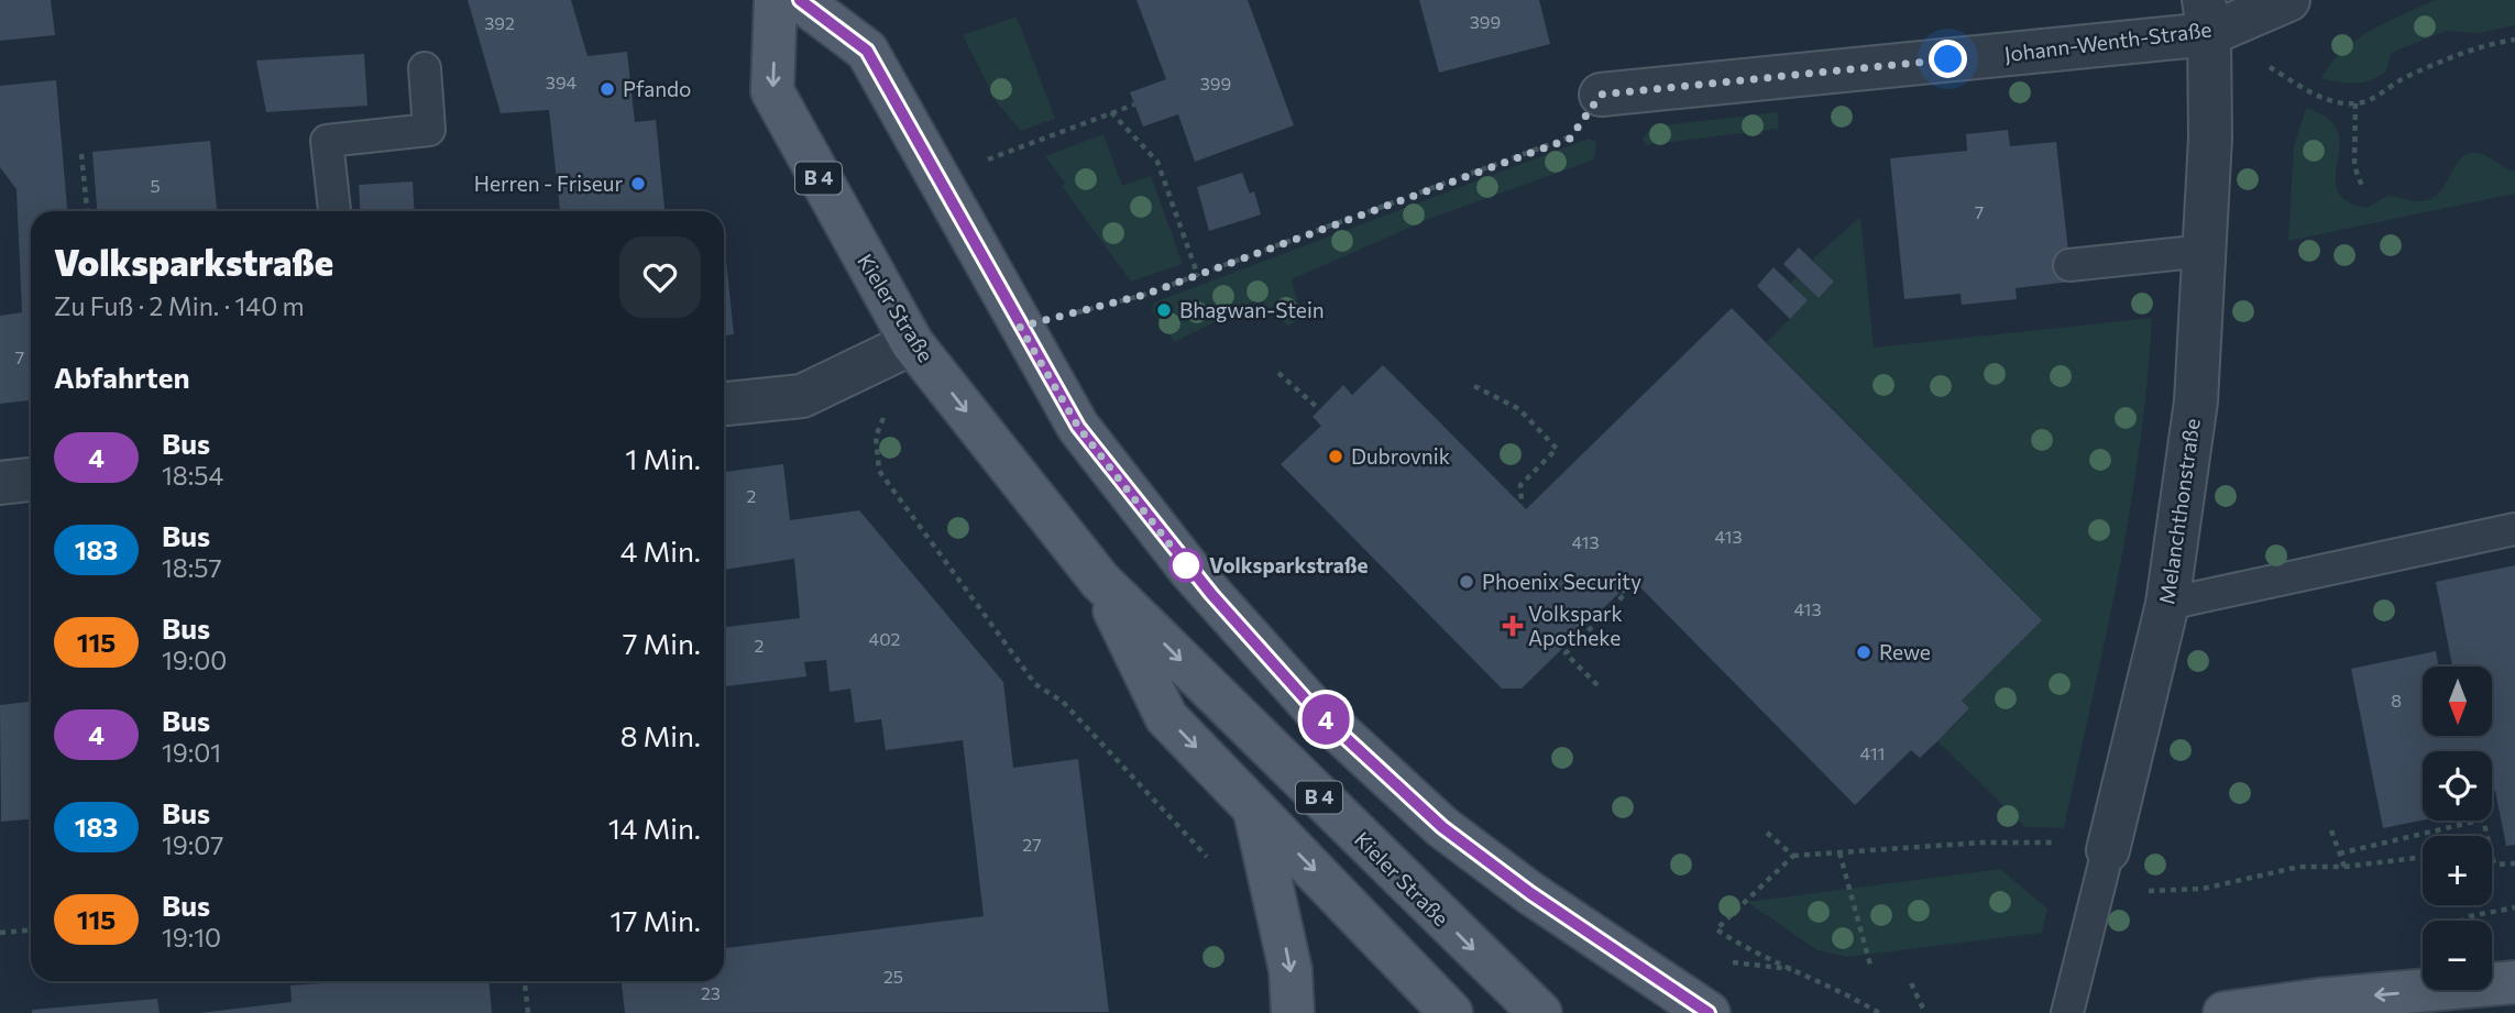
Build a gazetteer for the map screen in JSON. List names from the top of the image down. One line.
{"streets":{"main road":["B 4","Kieler Straße"],"street":["Johann-Wenth-Straße","Melanchthonstraße"]},"crossings":[["Johann-Wenth-Straße","Melanchthonstraße"]],"places":{"other":["Pfando","Herren - Friseur","Bhagwan-Stein","Dubrovnik","Volksparkstraße","Phoenix Security","Rewe"],"health":["Volkspark Apotheke"]},"lines":["bus line 4"],"house_numbers":["399","392","394","399","5","7","7","2","413","413","413","402","2","8","411","27","25","23"],"north":"bottom","page":{"on_map":"4","heading":[["Volksparkstraße","Zu Fuß · 2 Min. · 140 m"],"Abfahrten"],"list":[{"mark":"4","name":"Bus","note":"18:54","value":"1 Min."},{"mark":"183","name":"Bus","note":"18:57","value":"4 Min."},{"mark":"115","name":"Bus","note":"19:00","value":"7 Min."},{"mark":"4","name":"Bus","note":"19:01","value":"8 Min."},{"mark":"183","name":"Bus","note":"19:07","value":"14 Min."},{"mark":"115","name":"Bus","note":"19:10","value":"17 Min."}],"map_buttons":["+","−"]}}
